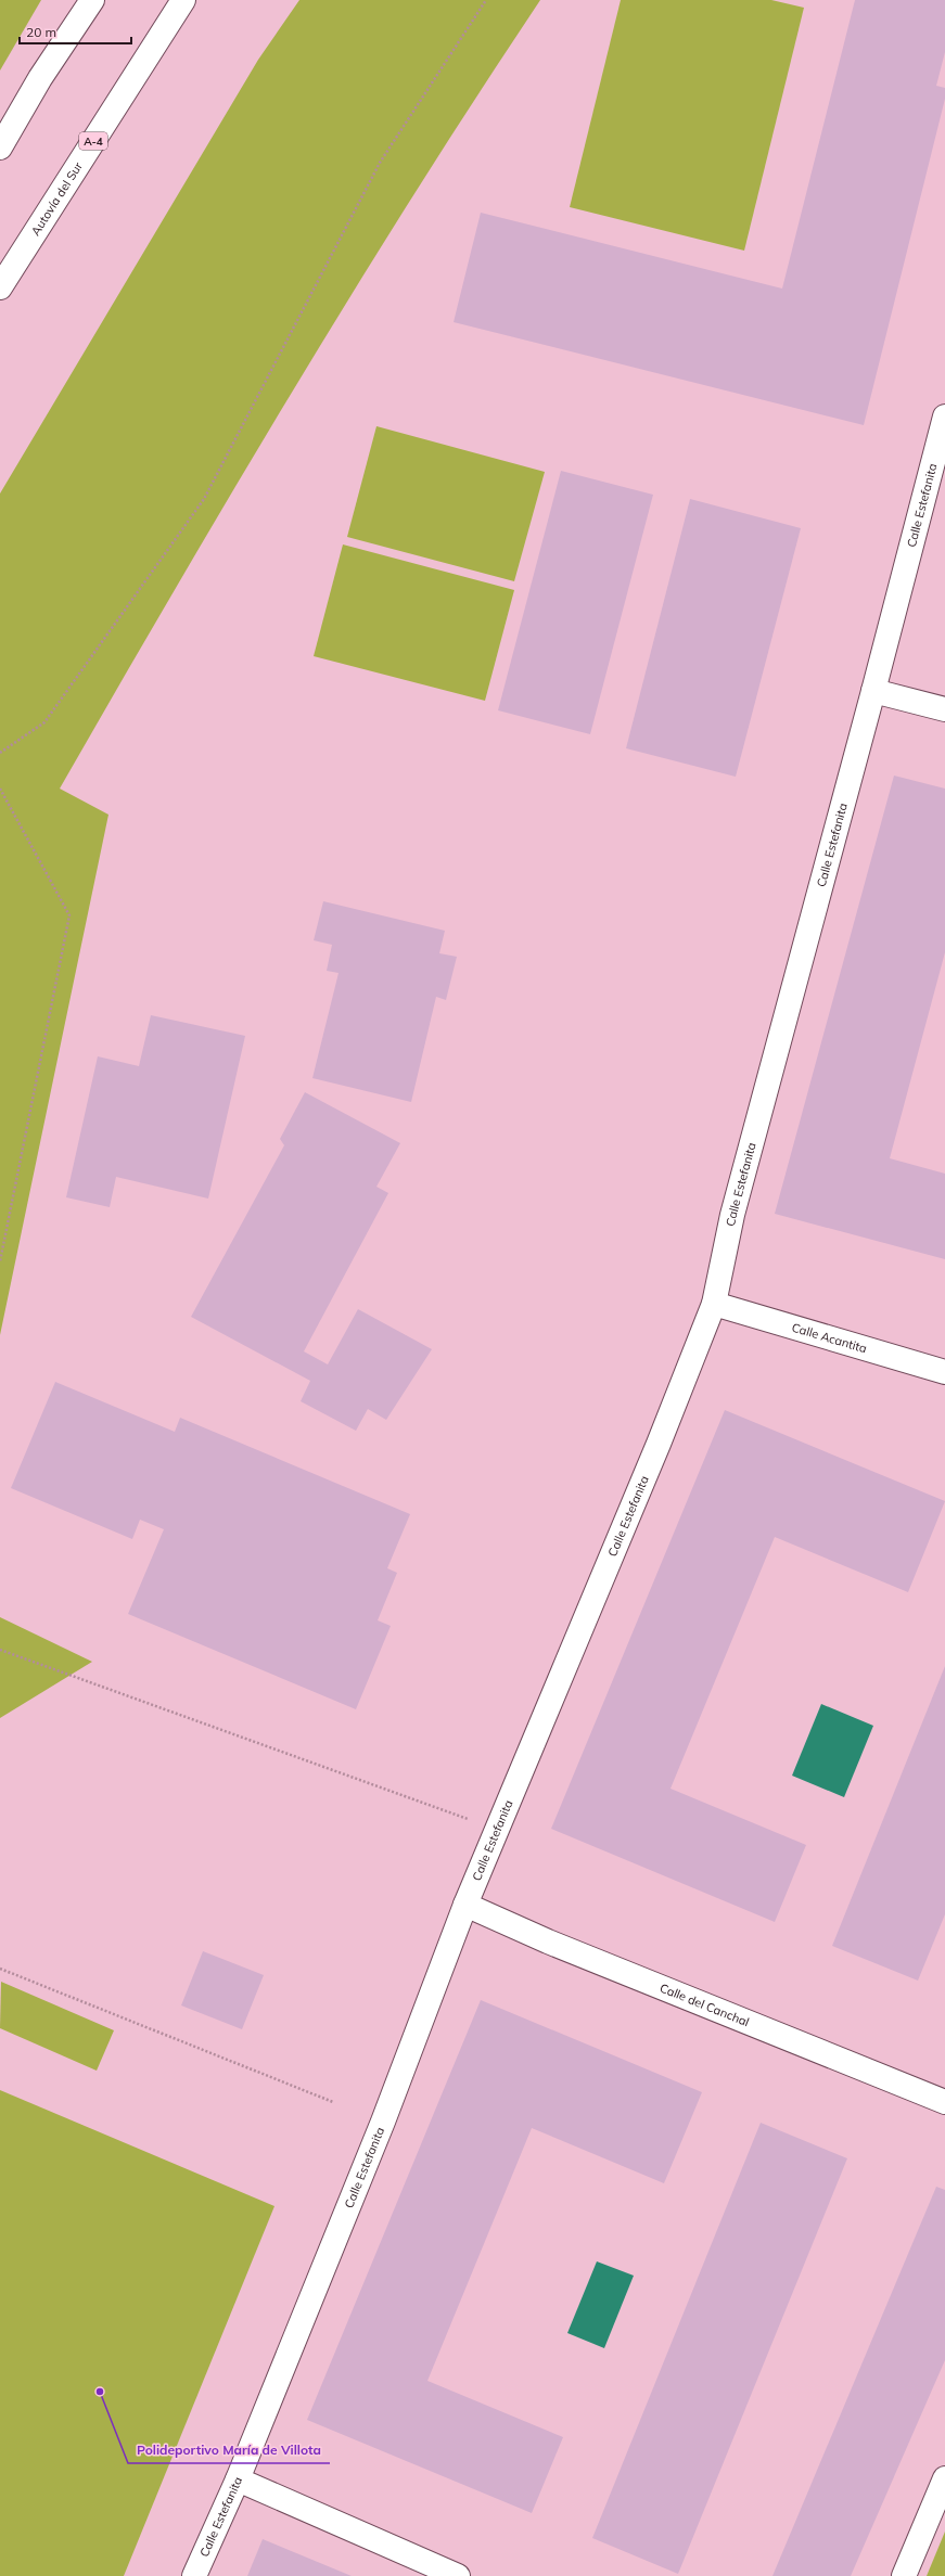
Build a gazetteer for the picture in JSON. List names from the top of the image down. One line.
{"streets":{"main road":["A-4","Autovía del Sur","Calle Estefanita","Calle Acantita","Calle del Canchal"]},"crossings":[["Calle Estefanita","Calle Acantita"],["Calle Estefanita","Calle del Canchal"]],"places":["Polideportivo María de Villota"],"scale_bar":"20 m"}
